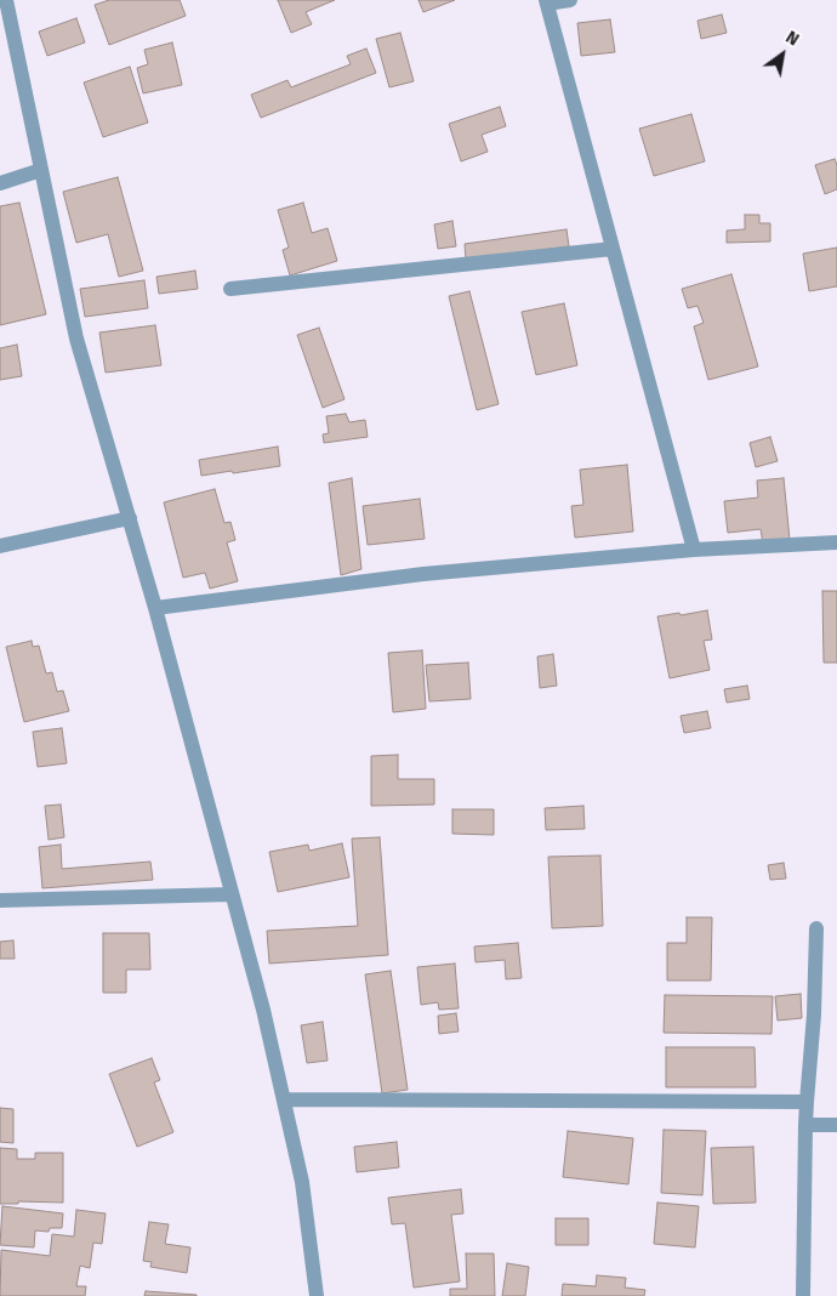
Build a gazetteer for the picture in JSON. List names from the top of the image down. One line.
{"north":"top right"}
